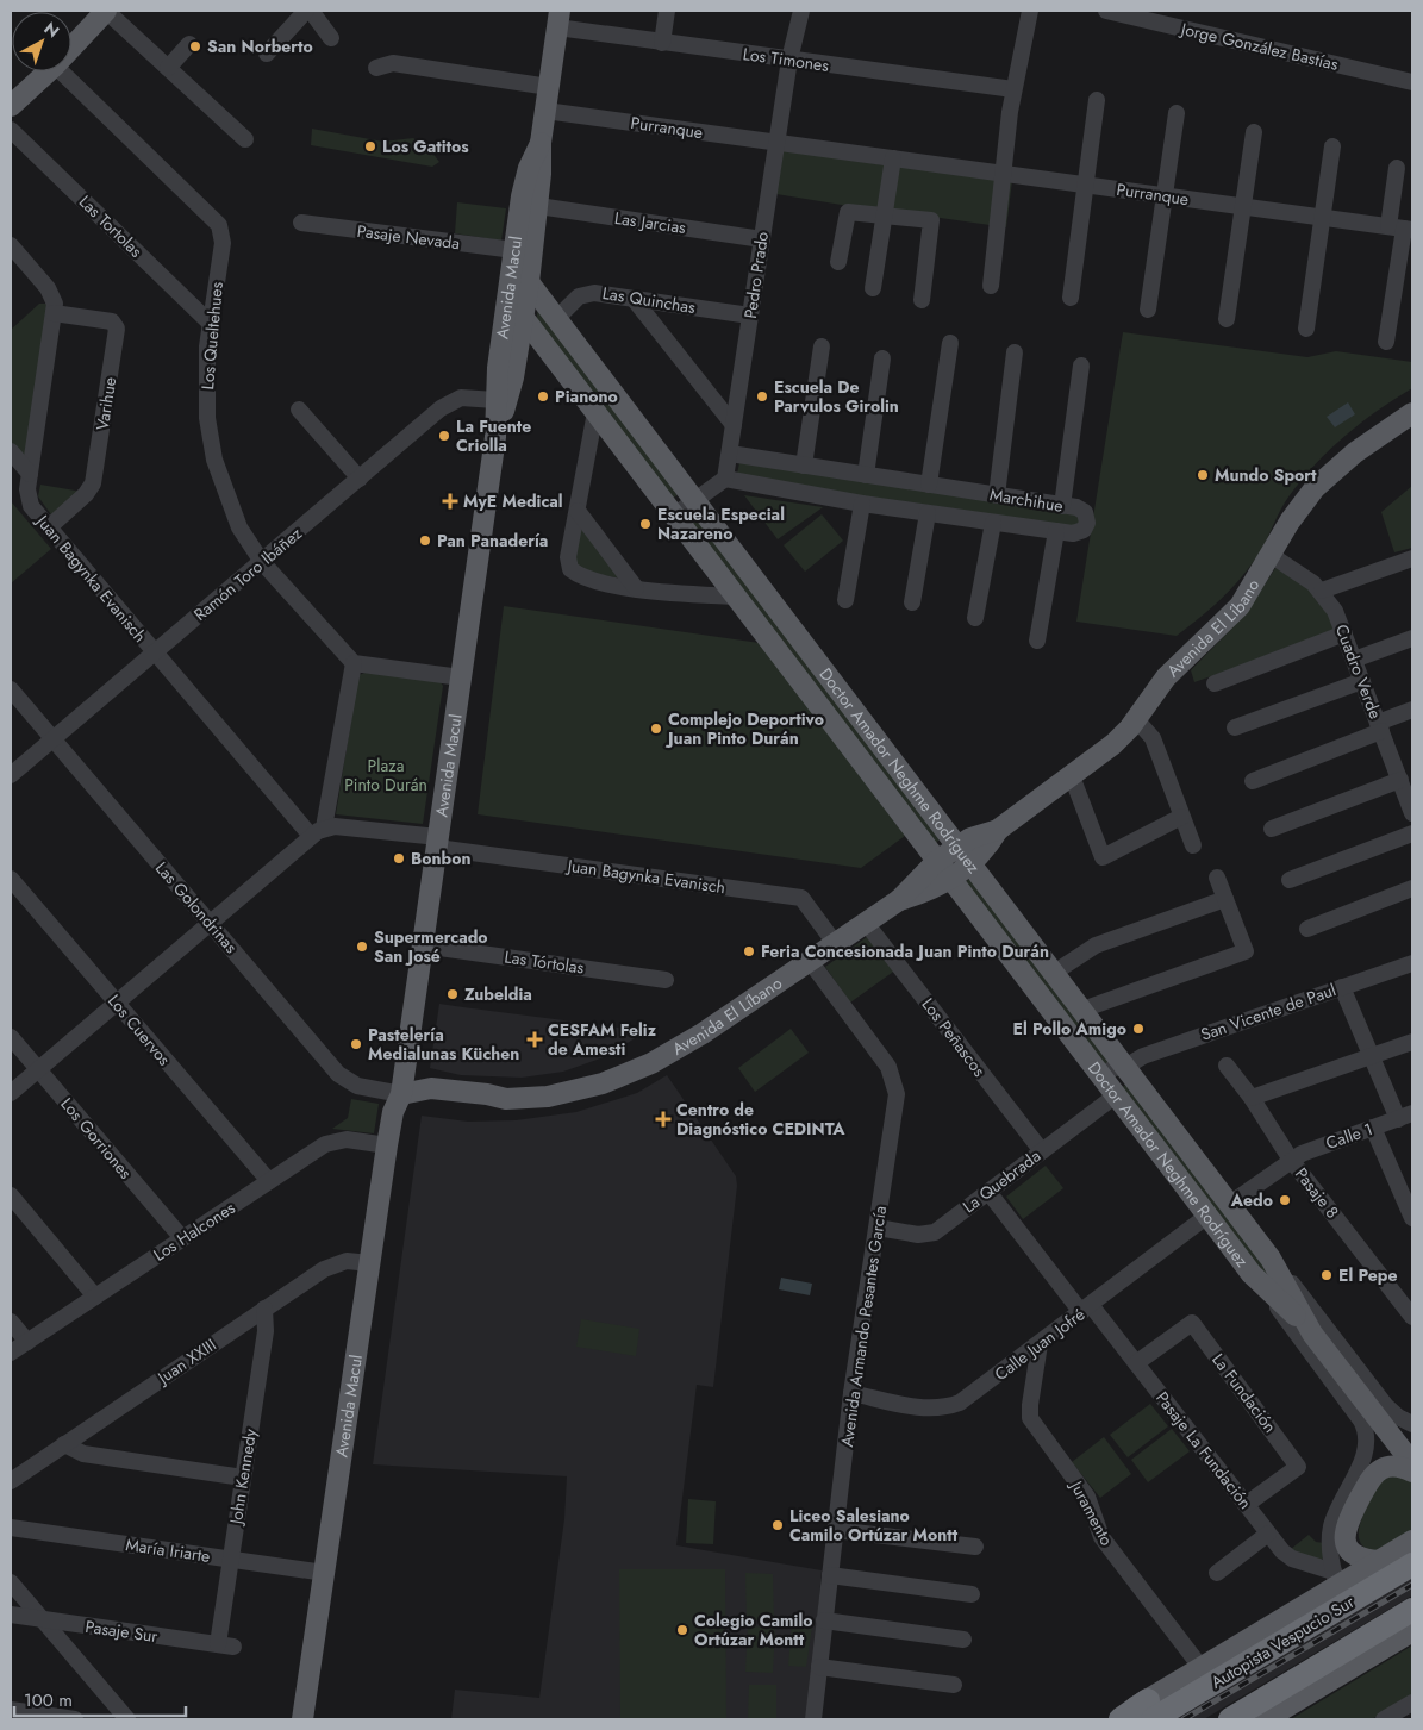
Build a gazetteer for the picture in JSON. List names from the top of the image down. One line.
{"streets":{"highway":["Autopista Vespucio Sur"],"main road":["Avenida Macul","Avenida El Líbano","Doctor Amador Neghme Rodríguez"],"street":["Jorge González Bastías","Los Timones","Purranque","Las Jarcias","Las Tortolas","Pasaje Nevada","Pedro Prado","Las Quinchas","Los Queltehues","Varihue","Marchihue","Ramón Toro Ibáñez","Juan Bagynka Evanisch","Cuadro Verde","Las Golondrinas","Las Tórtolas","San Vicente de Paul","Los Cuervos","Los Peñascos","Calle 1","Los Gorriones","La Quebrada","Pasaje 8","Los Halcones","Avenida Armando Pesantes García","Calle Juan Jofré","Juan XXIII","La Fundación","Pasaje La Fundación","John Kennedy","Juramento","María Iriarte","Pasaje Sur"]},"crossings":[["Los Timones","Pedro Prado"],["Los Timones","Avenida Macul"],["Purranque","Pedro Prado"],["Purranque","Avenida Macul"],["Las Jarcias","Pedro Prado"],["Las Jarcias","Avenida Macul"],["Las Tortolas","Los Queltehues"],["Pasaje Nevada","Avenida Macul"],["Pedro Prado","Las Quinchas"],["Pedro Prado","Marchihue"],["Avenida Macul","Ramón Toro Ibáñez"],["Avenida Macul","Juan Bagynka Evanisch"],["Avenida Macul","Avenida El Líbano"],["Avenida Macul","Doctor Amador Neghme Rodríguez"],["Avenida Macul","Las Golondrinas"],["Avenida Macul","Las Tórtolas"],["Avenida Macul","Los Halcones"],["Avenida Macul","Juan XXIII"],["Avenida Macul","María Iriarte"],["Las Quinchas","Doctor Amador Neghme Rodríguez"],["Los Queltehues","Ramón Toro Ibáñez"],["Varihue","Juan Bagynka Evanisch"],["Ramón Toro Ibáñez","Juan Bagynka Evanisch"],["Ramón Toro Ibáñez","Las Golondrinas"],["Juan Bagynka Evanisch","Avenida El Líbano"],["Avenida El Líbano","Cuadro Verde"],["Avenida El Líbano","Doctor Amador Neghme Rodríguez"],["Avenida El Líbano","Las Golondrinas"],["Avenida El Líbano","Los Peñascos"],["Avenida El Líbano","Avenida Armando Pesantes García"],["Doctor Amador Neghme Rodríguez","San Vicente de Paul"],["Doctor Amador Neghme Rodríguez","Calle 1"],["Doctor Amador Neghme Rodríguez","La Quebrada"],["Doctor Amador Neghme Rodríguez","Calle Juan Jofré"],["Doctor Amador Neghme Rodríguez","Pasaje La Fundación"],["San Vicente de Paul","La Quebrada"],["Los Cuervos","Los Halcones"],["Los Peñascos","La Quebrada"],["Calle 1","Pasaje 8"],["Los Gorriones","Los Halcones"],["La Quebrada","Avenida Armando Pesantes García"],["Avenida Armando Pesantes García","Calle Juan Jofré"],["Calle Juan Jofré","Pasaje La Fundación"],["Calle Juan Jofré","Juramento"],["Juan XXIII","John Kennedy"],["La Fundación","Pasaje La Fundación"],["John Kennedy","María Iriarte"],["John Kennedy","Pasaje Sur"]],"parks":["Plaza Pinto Durán"],"places":{"other":["San Norberto","Los Gatitos","Pianono","Escuela De Parvulos Girolin","La Fuente Criolla","Mundo Sport","Escuela Especial Nazareno","Pan Panadería","Complejo Deportivo Juan Pinto Durán","Bonbon","Supermercado San José","Feria Concesionada Juan Pinto Durán","Zubeldia","El Pollo Amigo","Pastelería Medialunas Küchen","Aedo","El Pepe","Liceo Salesiano Camilo Ortúzar Montt","Colegio Camilo Ortúzar Montt"],"health":["MyE Medical","CESFAM Feliz de Amesti","Centro de Diagnóstico CEDINTA"]},"scale_bar":"100 m","north":"top right"}
